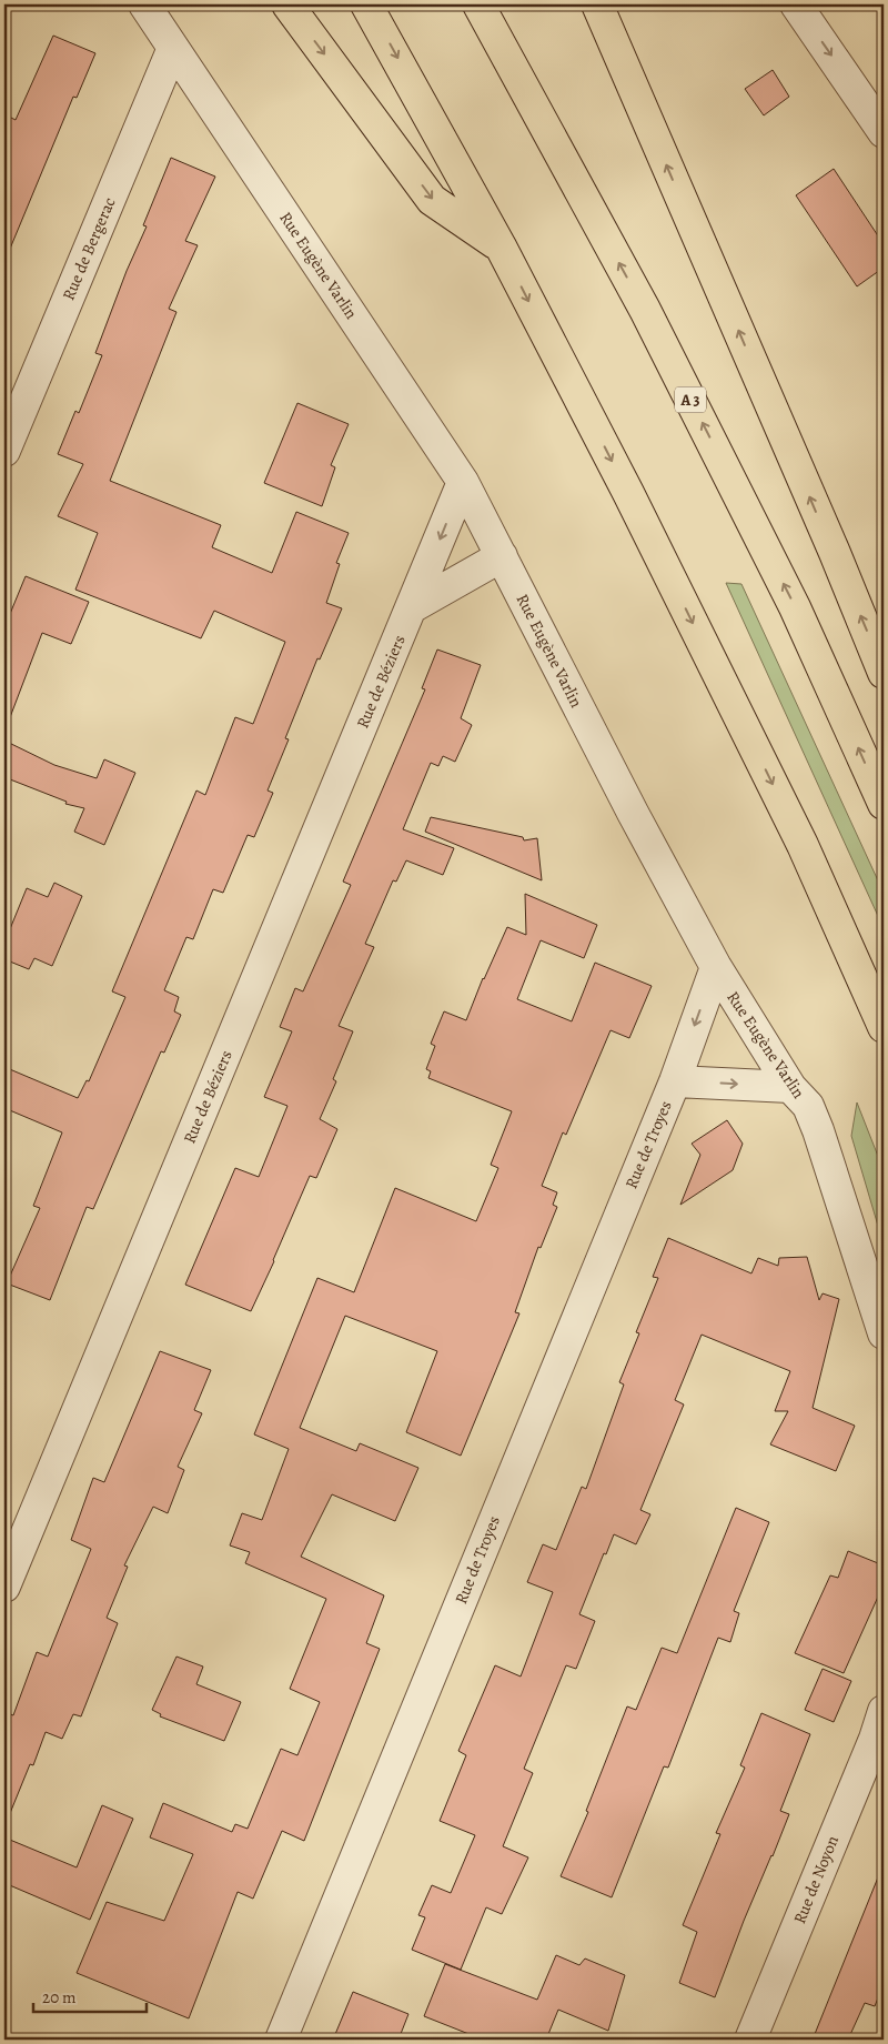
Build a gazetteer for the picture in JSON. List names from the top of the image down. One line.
{"streets":{"highway":["A 3"],"street":["Rue de Bergerac","Rue Eugène Varlin","Rue de Béziers","Rue de Troyes","Rue de Noyon"]},"crossings":[["Rue de Bergerac","Rue Eugène Varlin"],["Rue Eugène Varlin","Rue de Béziers"],["Rue Eugène Varlin","Rue de Troyes"]],"scale_bar":"20 m"}
